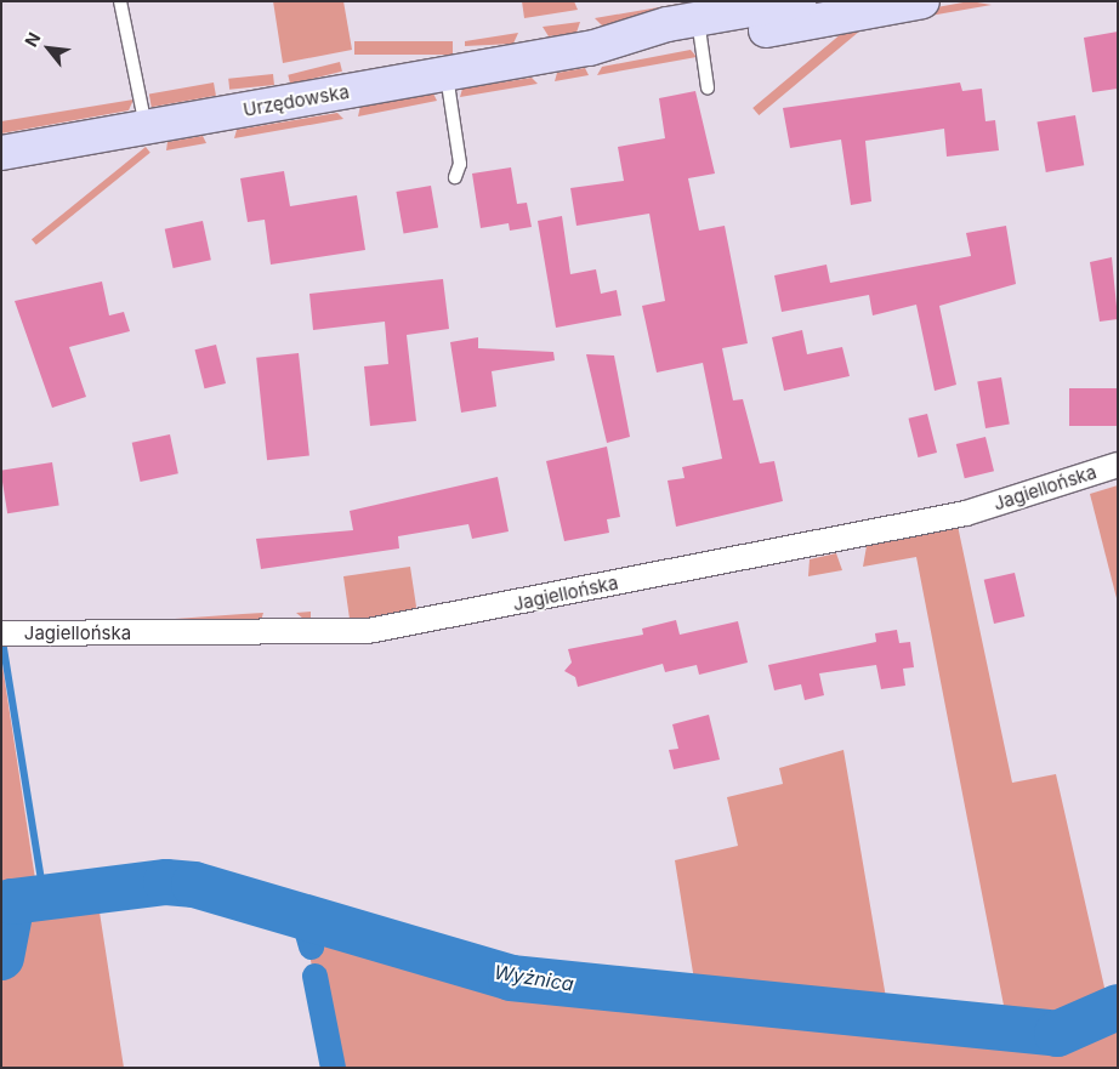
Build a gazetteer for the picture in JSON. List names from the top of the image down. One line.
{"streets":{"street":["Urzędowska","Jagiellońska"]},"water":["Wyżnica"],"north":"top left"}
